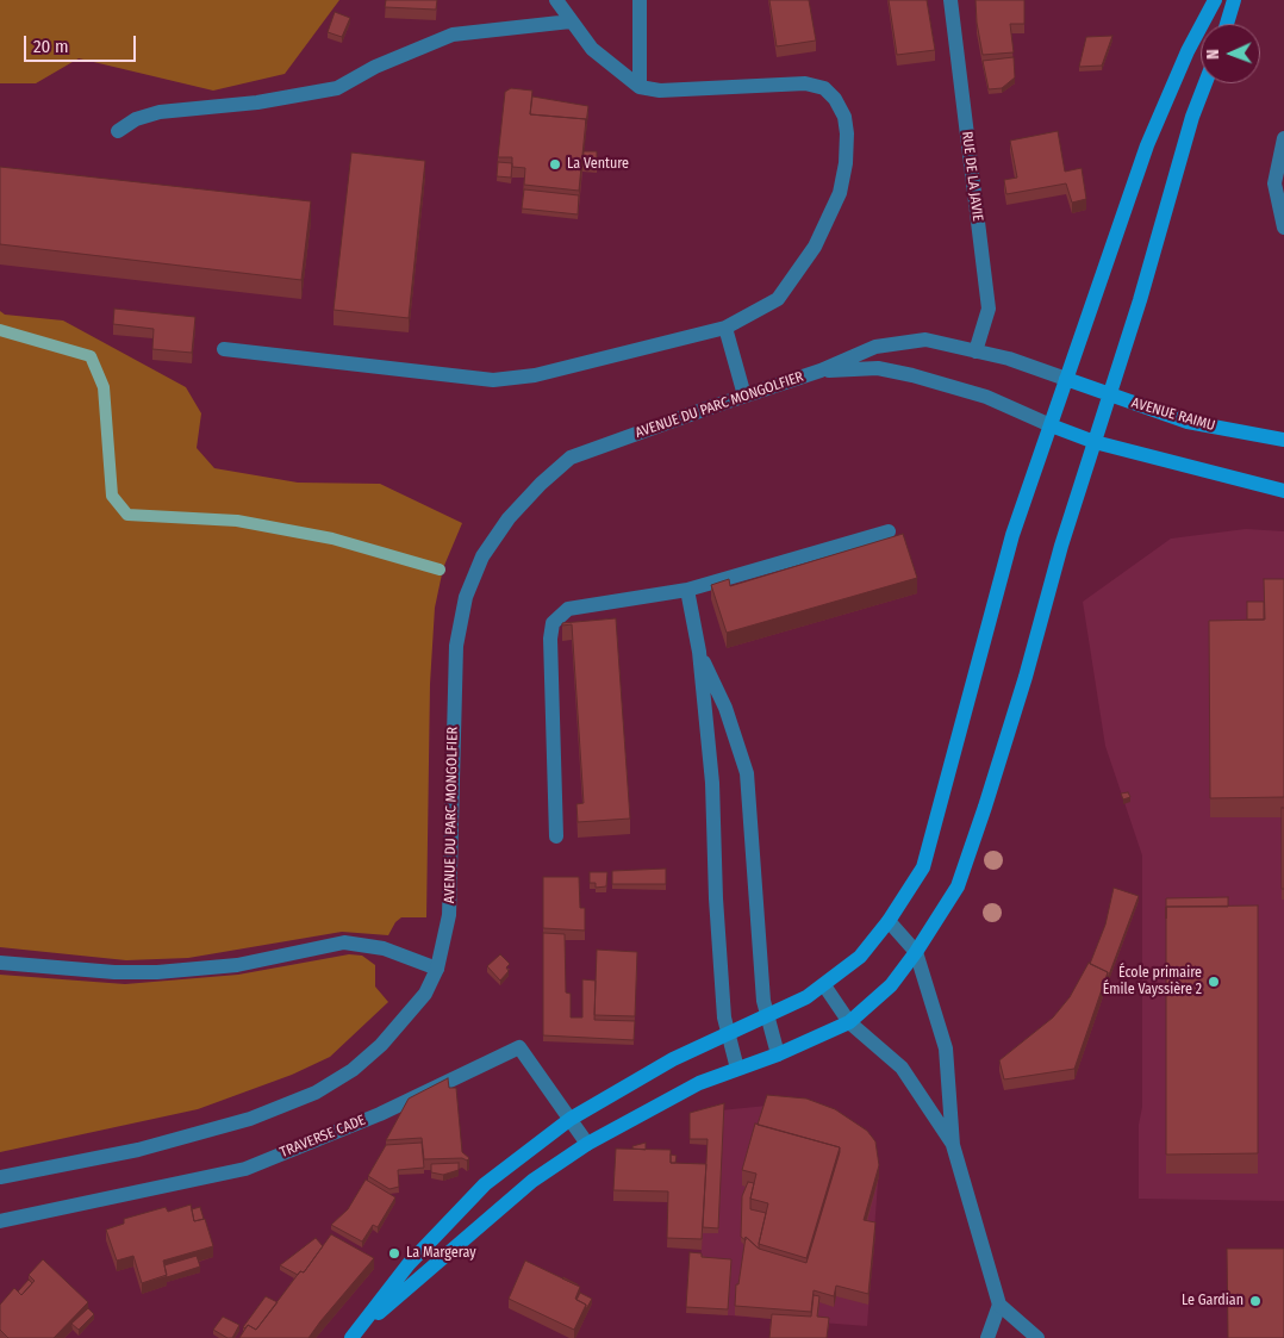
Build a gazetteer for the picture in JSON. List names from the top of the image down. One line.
{"streets":{"main road":["AVENUE RAIMU"],"street":["RUE DE LA JAVIE","AVENUE DU PARC MONGOLFIER","TRAVERSE CADE"]},"crossings":[["RUE DE LA JAVIE","AVENUE DU PARC MONGOLFIER"],["AVENUE DU PARC MONGOLFIER","AVENUE RAIMU"]],"places":["La Venture","École primaire Émile Vayssière 2","La Margeray","Le Gardian"],"scale_bar":"20 m","north":"left"}
